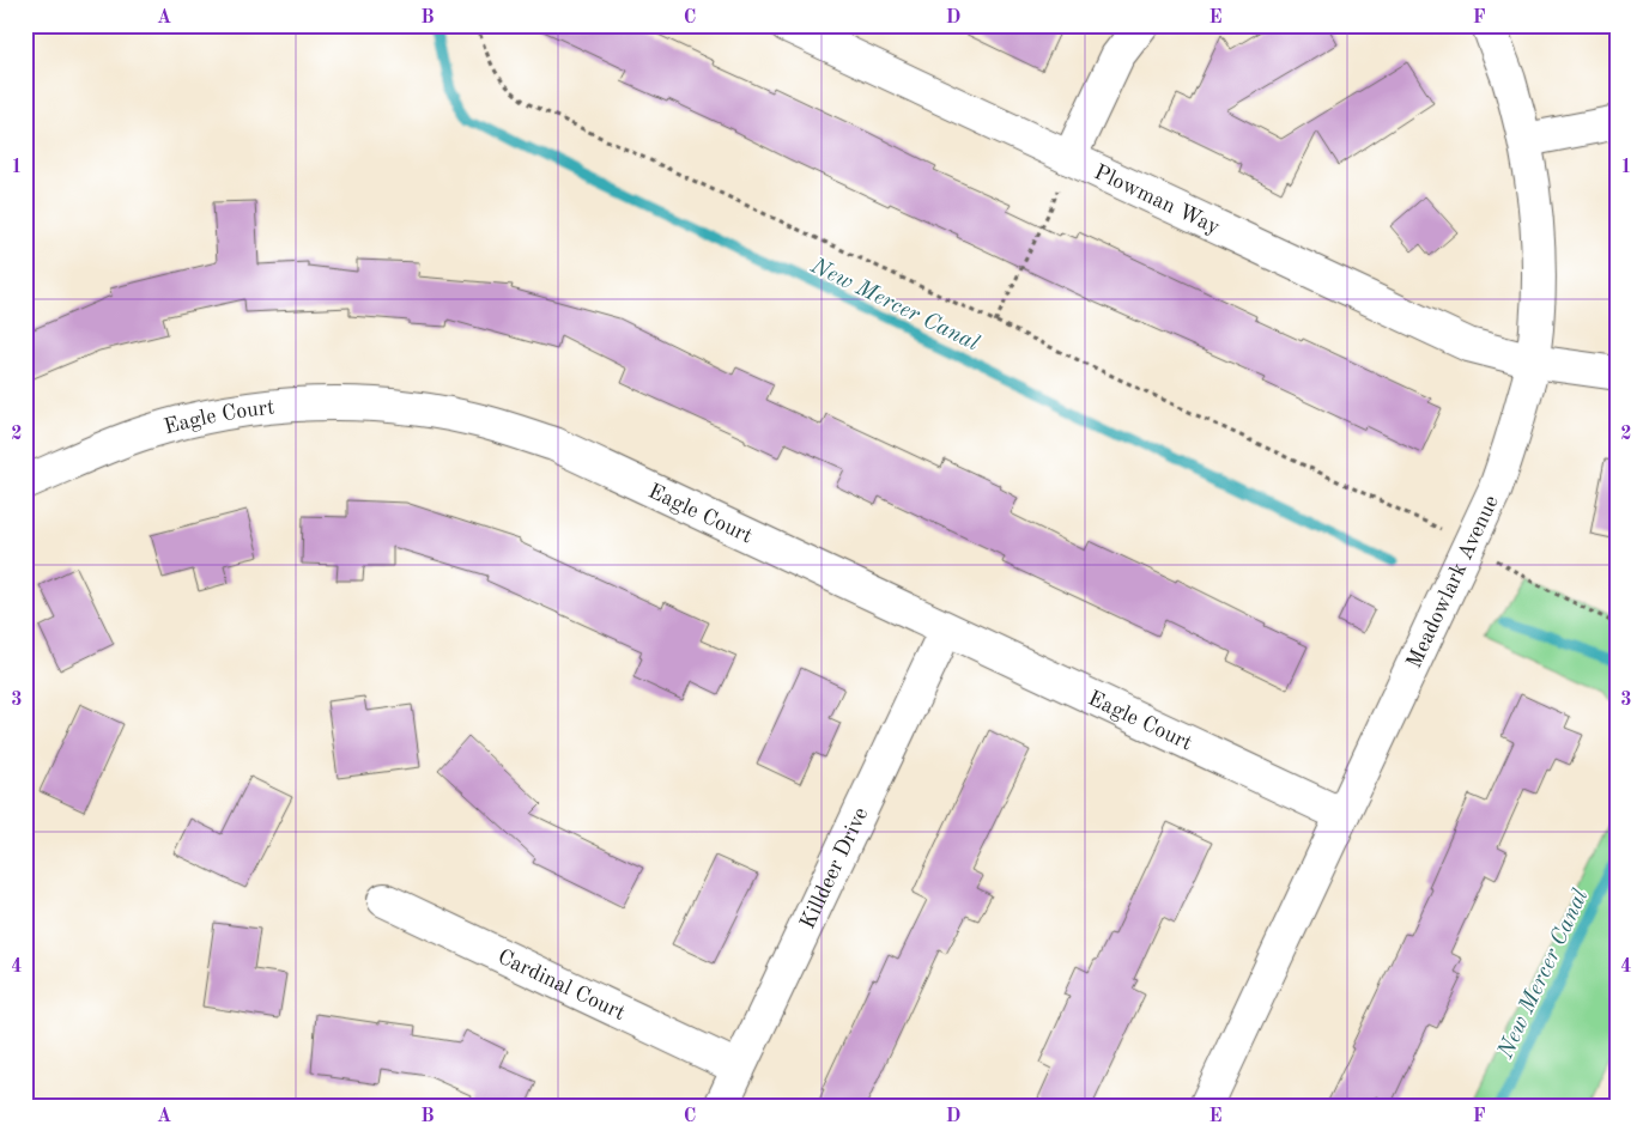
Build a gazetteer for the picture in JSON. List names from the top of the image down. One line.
{"streets":{"street":["Plowman Way","Eagle Court","Meadowlark Avenue","Killdeer Drive","Cardinal Court"]},"crossings":[["Plowman Way","Meadowlark Avenue"],["Eagle Court","Meadowlark Avenue"],["Eagle Court","Killdeer Drive"],["Killdeer Drive","Cardinal Court"]],"water":["New Mercer Canal"],"grid":{"columns":["A","B","C","D","E","F"],"rows":["1","2","3","4"]}}
